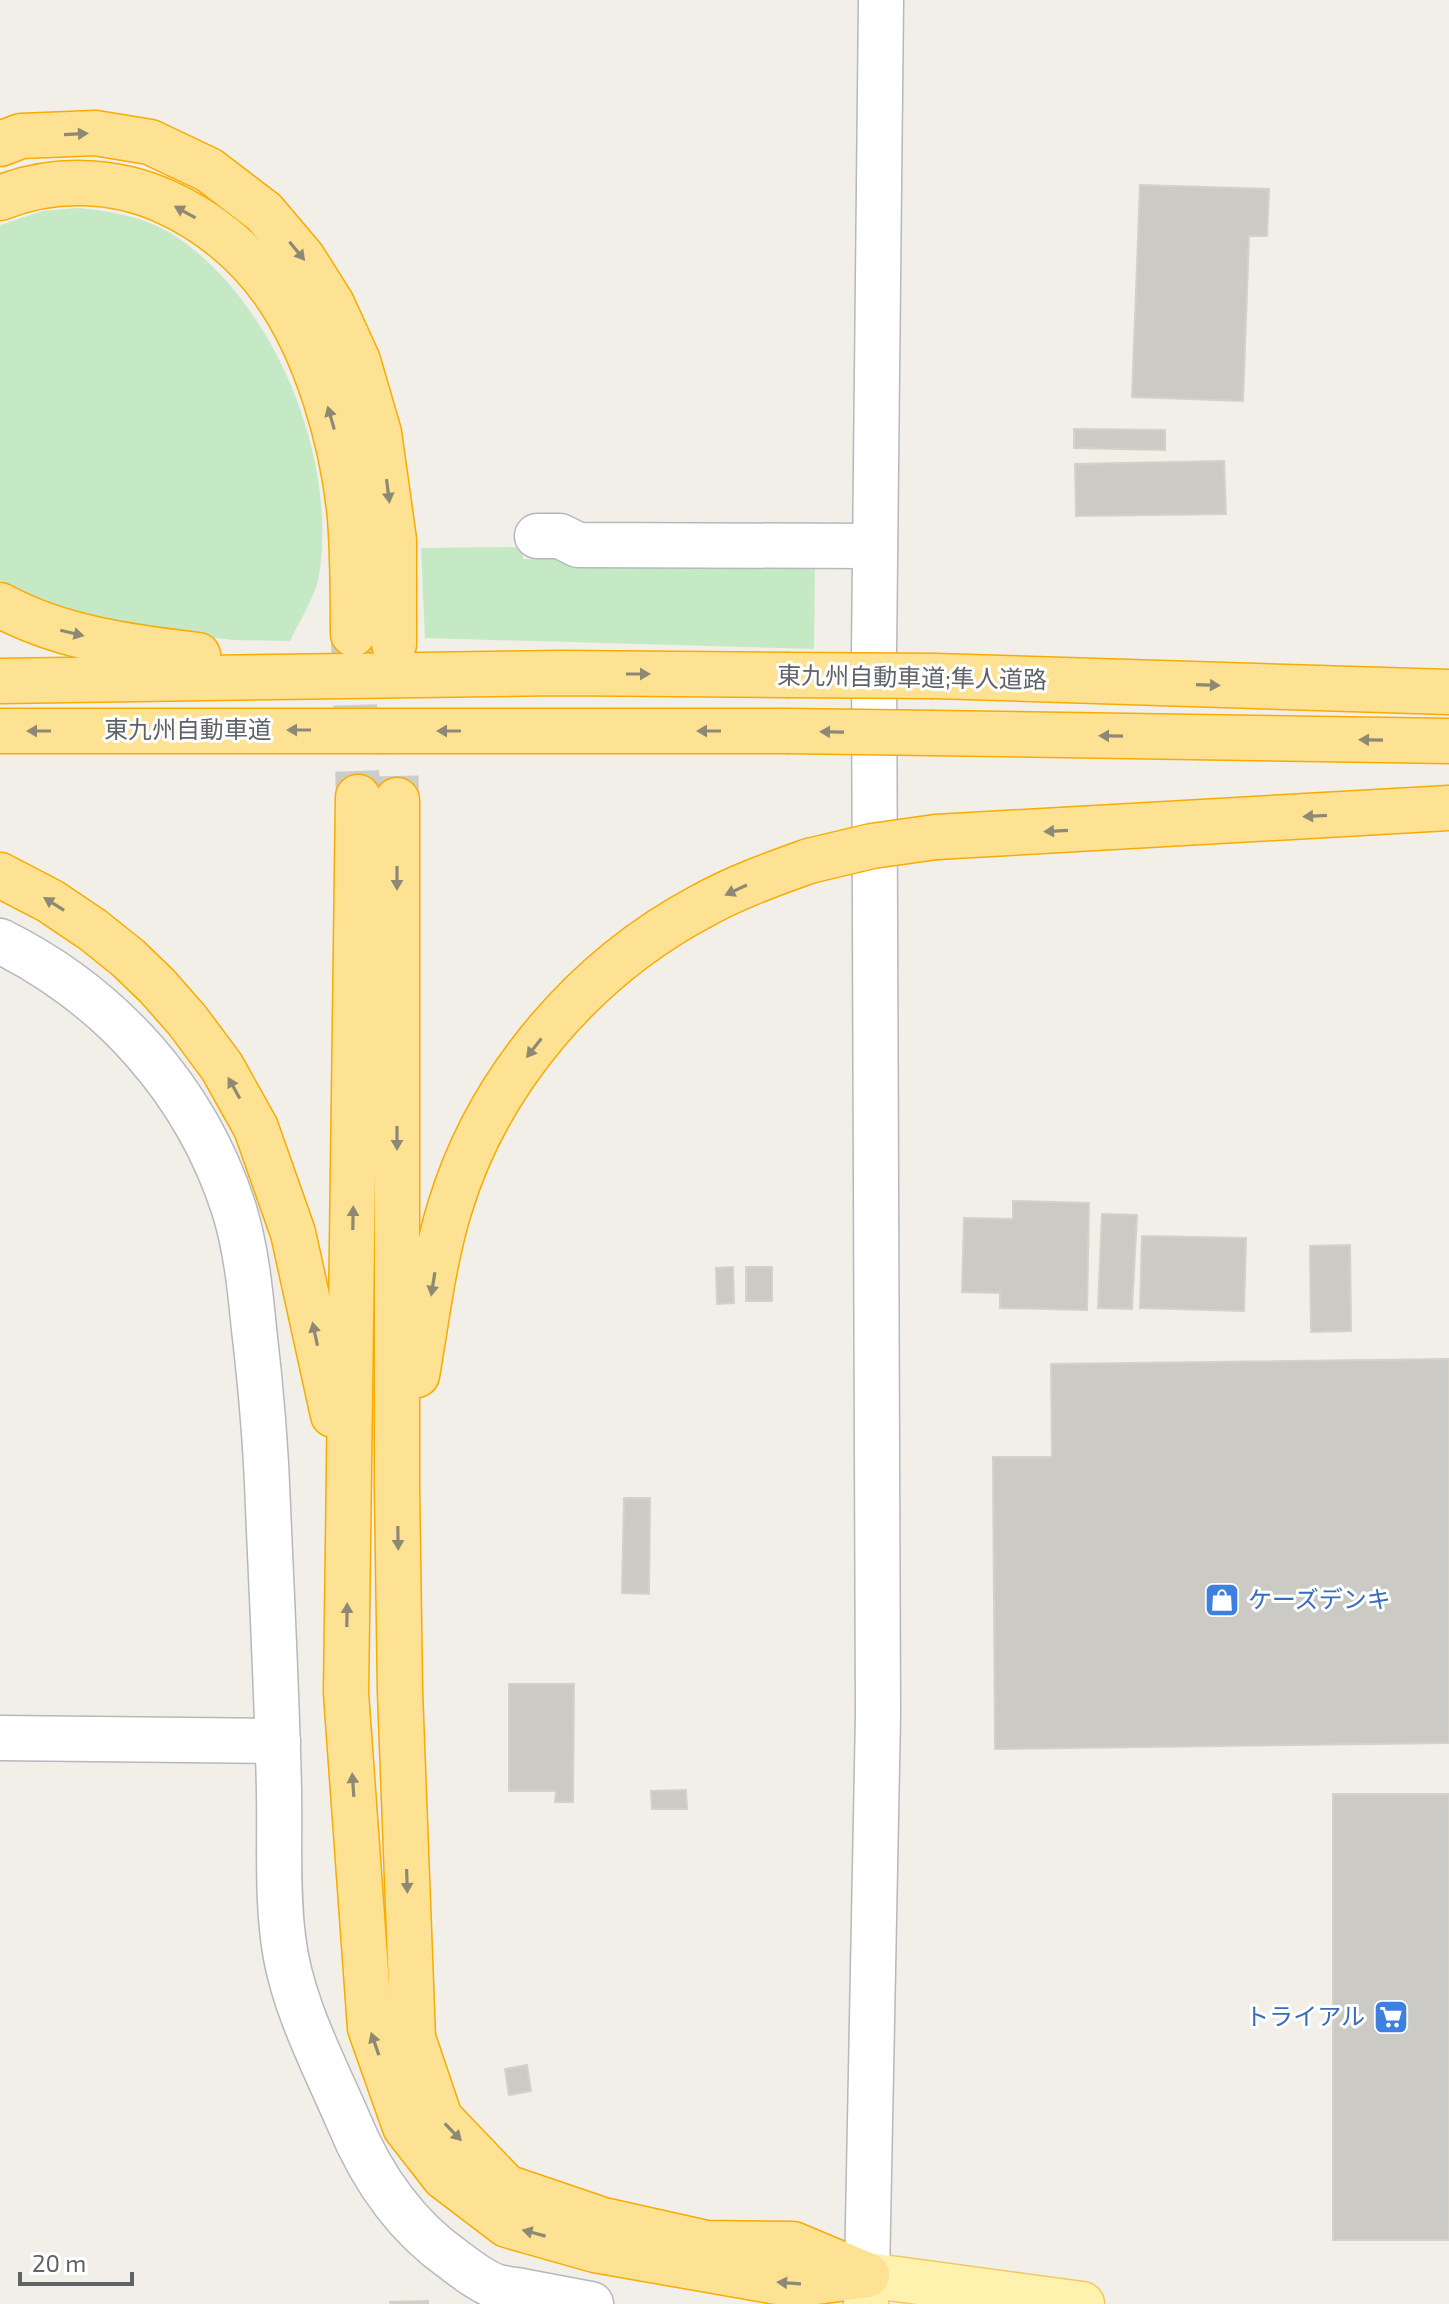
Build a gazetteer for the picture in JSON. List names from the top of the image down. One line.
{"streets":{"highway":["東九州自動車道;隼人道路","東九州自動車道"]},"one_way":["東九州自動車道;隼人道路"],"places":{"shop":["ケーズデンキ"],"supermarket":["トライアル"]},"scale_bar":"20 m"}
